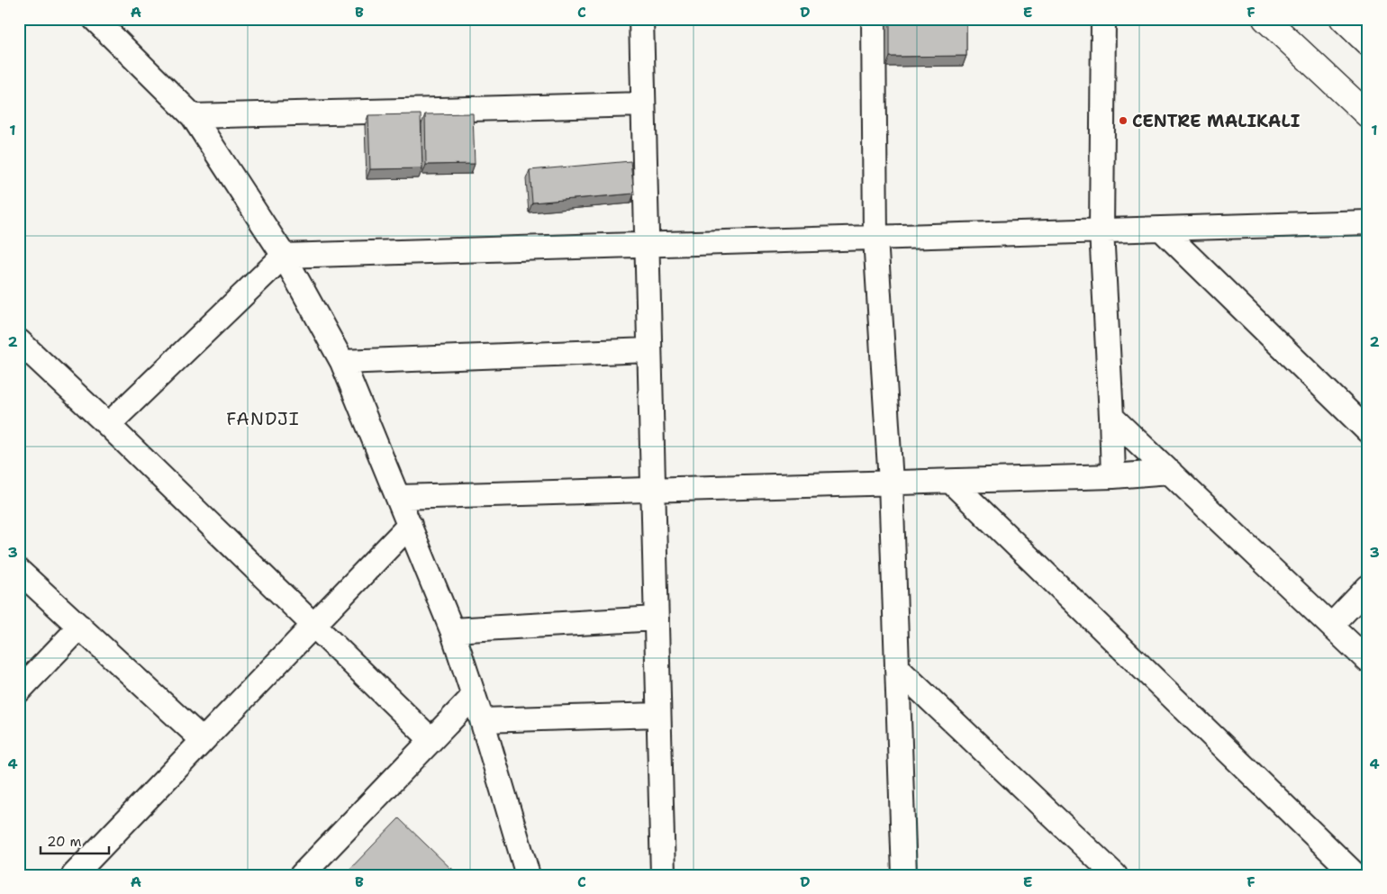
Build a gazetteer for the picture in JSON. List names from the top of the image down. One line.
{"districts":["FANDJI"],"places":["CENTRE MALIKALI"],"scale_bar":"20 m","grid":{"columns":["A","B","C","D","E","F"],"rows":["1","2","3","4"]}}
